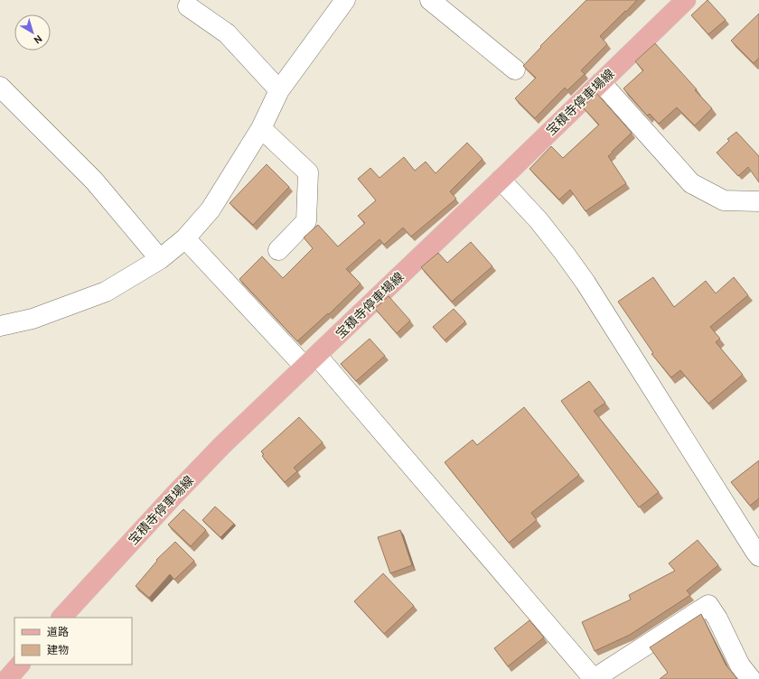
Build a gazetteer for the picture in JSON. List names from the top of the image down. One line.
{"streets":{"main road":["宝積寺停車場線"]},"legend":["道路","建物"],"north":"bottom right"}
